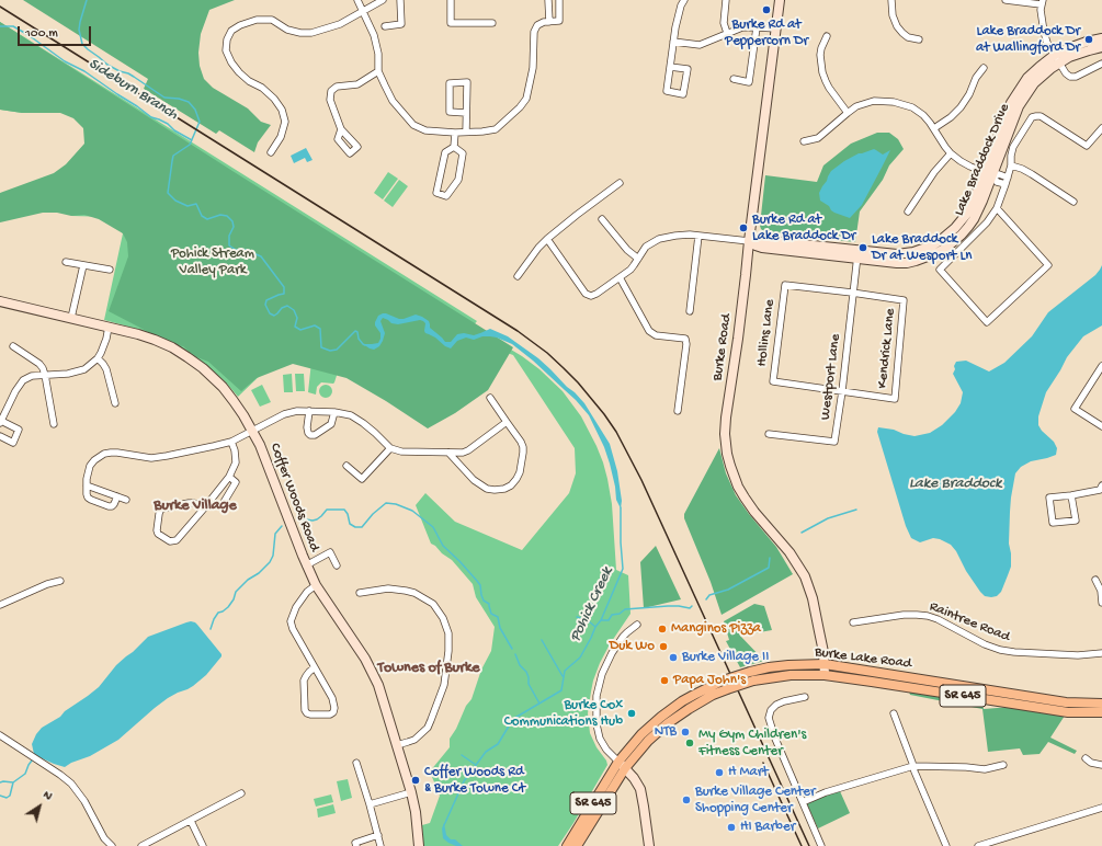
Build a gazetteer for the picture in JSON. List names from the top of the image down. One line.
{"streets":{"main road":["Burke Lake Road","SR 645"],"street":["Lake Braddock Drive","Hollins Lane","Burke Road","Kendrick Lane","Westport Lane","Coffer Woods Road","Raintree Road"]},"crossings":[["Lake Braddock Drive","Burke Road"],["Lake Braddock Drive","Westport Lane"],["Hollins Lane","Kendrick Lane"],["Hollins Lane","Westport Lane"],["Burke Road","Burke Lake Road"],["Kendrick Lane","Westport Lane"]],"districts":["Burke Village","Townes of Burke"],"water":["Sideburn Branch","Lake Braddock","Pohick Creek"],"parks":["Pohick Stream Valley Park"],"places":["Burke Rd at Peppercorn Dr","Lake Braddock Dr at Wallingford Dr","Burke Rd at Lake Braddock Dr","Lake Braddock Dr at Wesport Ln","Manginos Pizza","Duk Wo","Burke Village II","Papa John's","Burke Cox Communications Hub","NTB","My Gym Children's Fitness Center","H Mart","Coffer Woods Rd & Burke Towne Ct","Burke Village Center Shopping Center","HI Barber"],"scale_bar":"100 m","north":"top right"}
